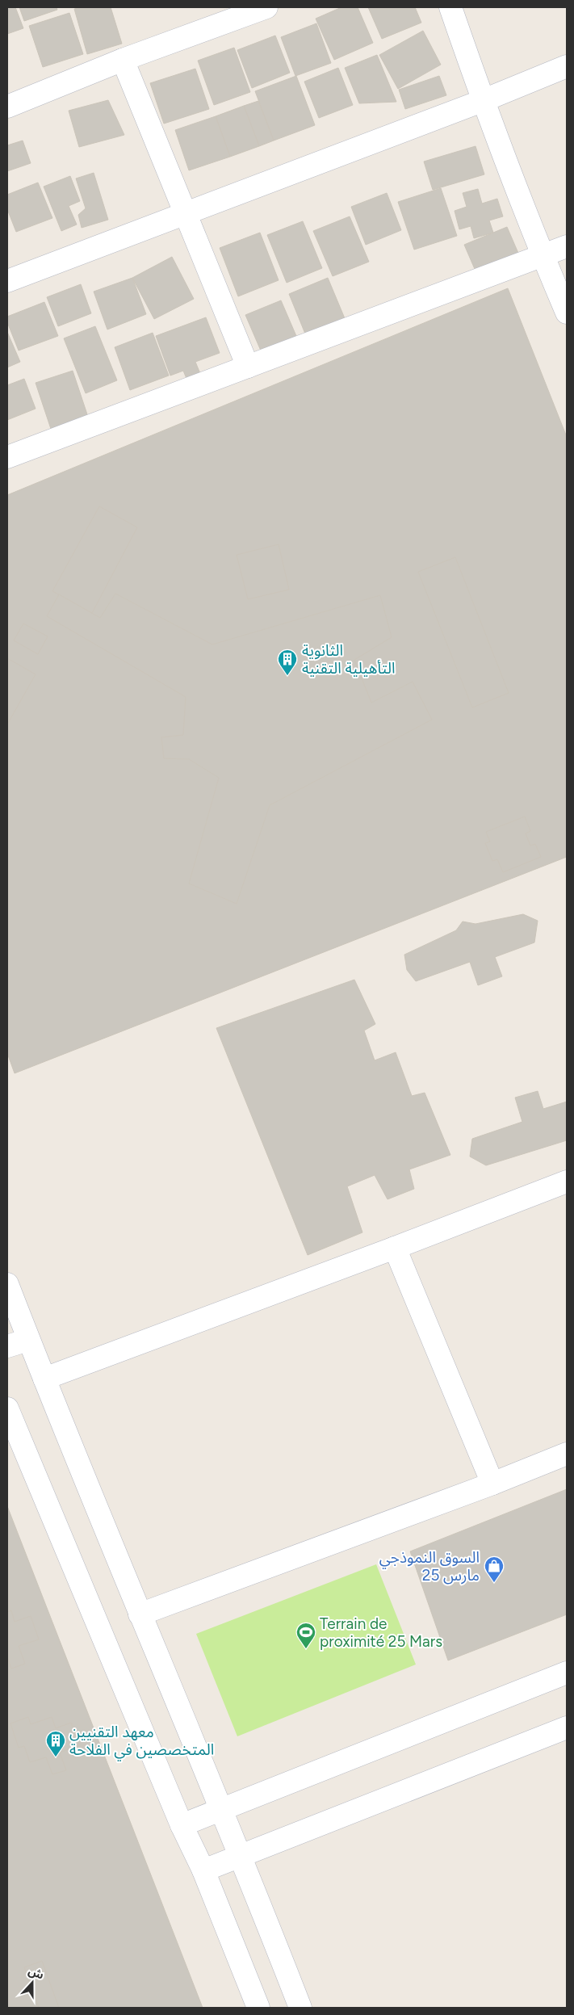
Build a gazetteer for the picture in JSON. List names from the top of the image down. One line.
{"places":{"building":["الثانوية التأهيلية التقنية","معهد التقنيين المتخصصين في الفلاحة"],"shop":["السوق النموذجي 25 مارس"],"sports":["Terrain de proximité 25 Mars"]},"north":"top"}
